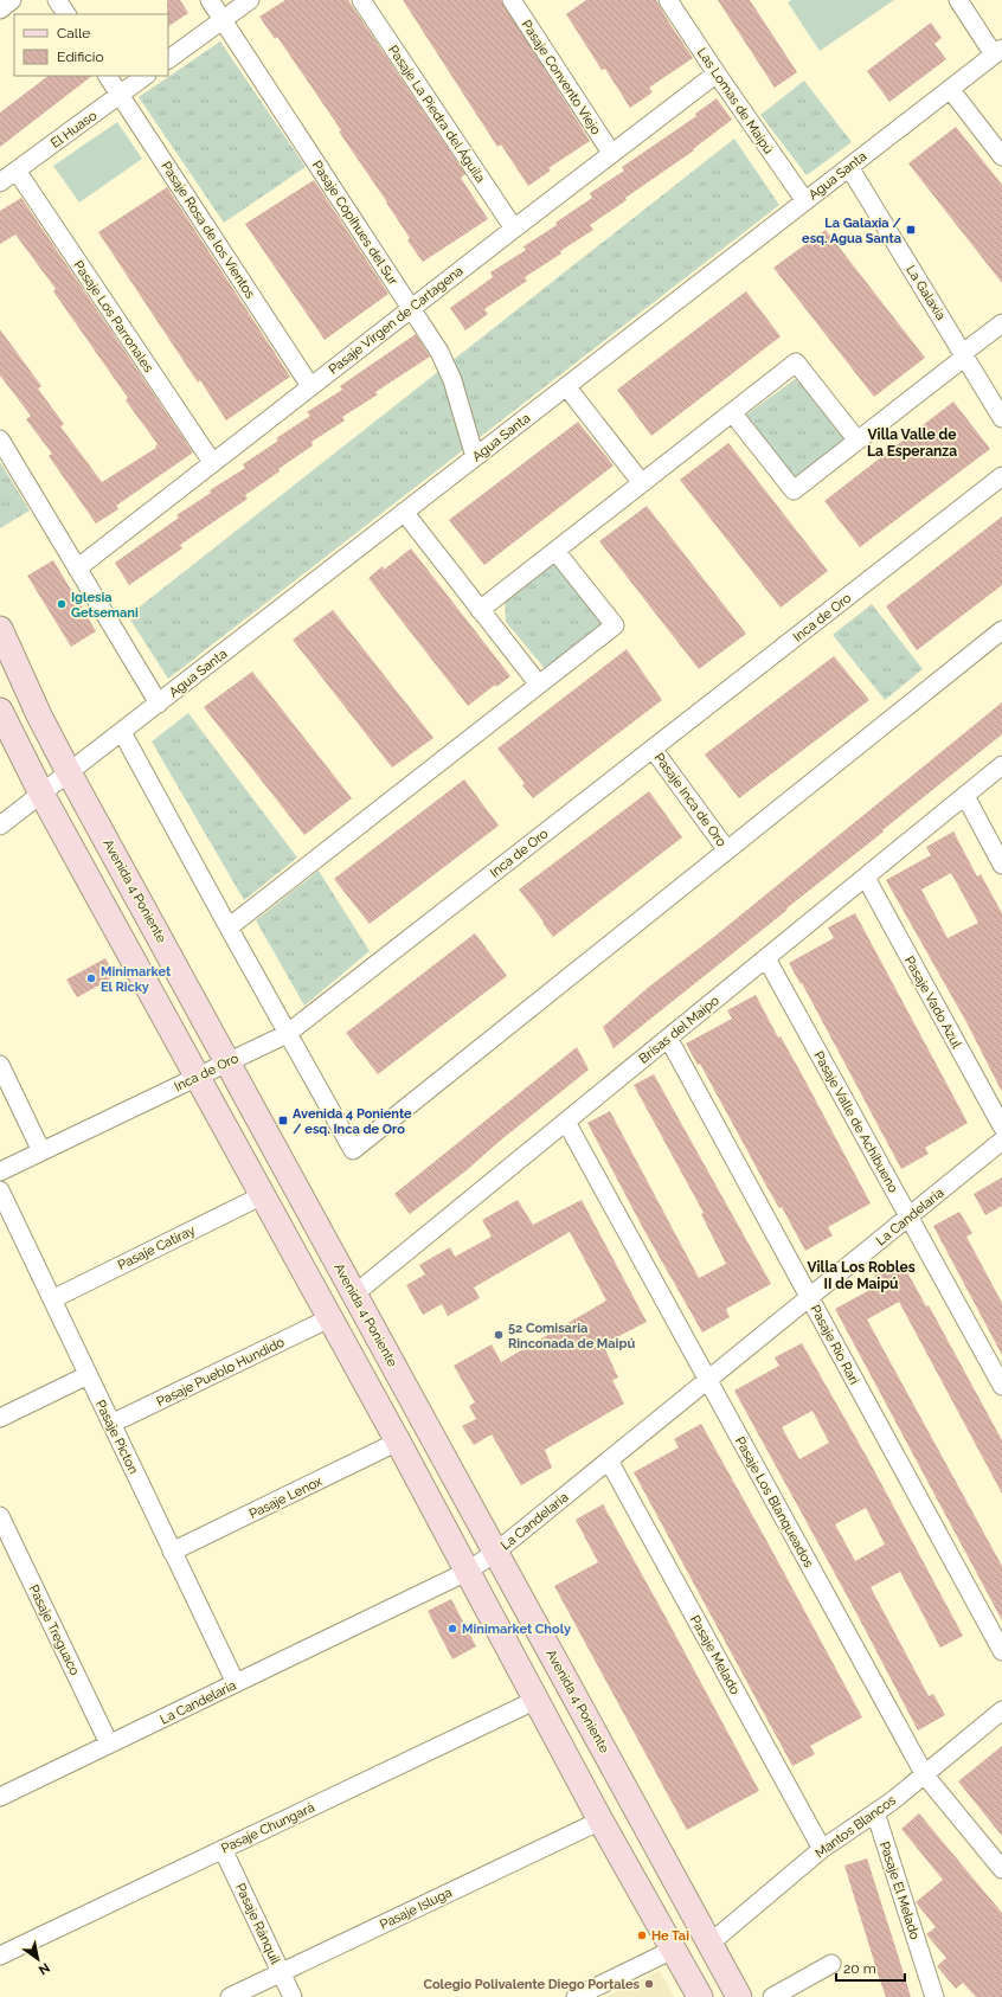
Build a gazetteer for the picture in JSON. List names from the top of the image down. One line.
{"streets":{"street":["Pasaje Convento Viejo","Las Lomas de Maipú","Pasaje La Piedra del Águila","El Huaso","Agua Santa","Pasaje Copihues del Sur","Pasaje Rosa de los Vientos","La Galaxia","Pasaje Los Parronales","Pasaje Virgen de Cartagena","Inca de Oro","Pasaje Inca de Oro","Avenida 4 Poniente","Pasaje Vado Azul","Brisas del Maipo","Pasaje Valle de Achibueno","La Candelaria","Pasaje Catiray","Pasaje Río Rari","Pasaje Pueblo Hundido","Pasaje Picton","Pasaje Lenox","Pasaje Los Blanqueados","Pasaje Treguaco","Pasaje Melado","Mantos Blancos","Pasaje Chungará","Pasaje El Melado","Pasaje Isluga","Pasaje Ránquil"]},"crossings":[["Pasaje Convento Viejo","Pasaje Virgen de Cartagena"],["Las Lomas de Maipú","Agua Santa"],["Las Lomas de Maipú","Pasaje Virgen de Cartagena"],["Pasaje La Piedra del Águila","Pasaje Virgen de Cartagena"],["El Huaso","Pasaje Rosa de los Vientos"],["El Huaso","Pasaje Los Parronales"],["Agua Santa","Pasaje Copihues del Sur"],["Agua Santa","La Galaxia"],["Agua Santa","Avenida 4 Poniente"],["Pasaje Copihues del Sur","Pasaje Virgen de Cartagena"],["Pasaje Rosa de los Vientos","Pasaje Virgen de Cartagena"],["Pasaje Los Parronales","Pasaje Virgen de Cartagena"],["Inca de Oro","Pasaje Inca de Oro"],["Inca de Oro","Avenida 4 Poniente"],["Avenida 4 Poniente","Brisas del Maipo"],["Avenida 4 Poniente","La Candelaria"],["Avenida 4 Poniente","Mantos Blancos"],["Pasaje Vado Azul","Brisas del Maipo"],["Brisas del Maipo","Pasaje Valle de Achibueno"],["Brisas del Maipo","Pasaje Río Rari"],["Brisas del Maipo","Pasaje Los Blanqueados"],["Pasaje Valle de Achibueno","La Candelaria"],["La Candelaria","Pasaje Río Rari"],["La Candelaria","Pasaje Picton"],["La Candelaria","Pasaje Los Blanqueados"],["La Candelaria","Pasaje Treguaco"],["La Candelaria","Pasaje Melado"],["Pasaje Catiray","Pasaje Picton"],["Pasaje Pueblo Hundido","Pasaje Picton"],["Pasaje Picton","Pasaje Lenox"],["Pasaje Los Blanqueados","Mantos Blancos"],["Pasaje Melado","Mantos Blancos"],["Mantos Blancos","Pasaje El Melado"],["Pasaje Chungará","Pasaje Ránquil"],["Pasaje Isluga","Pasaje Ránquil"]],"districts":["Villa Valle de La Esperanza","Villa Los Robles II de Maipú"],"places":{"transit":["La Galaxia / esq. Agua Santa","Avenida 4 Poniente / esq. Inca de Oro"],"other":["Iglesia Getsemani","Minimarket El Ricky","52 Comisaria Rinconada de Maipú","Minimarket Choly","He Tai","Colegio Polivalente Diego Portales"]},"legend":["Calle","Edificio"],"scale_bar":"20 m","north":"bottom right"}
